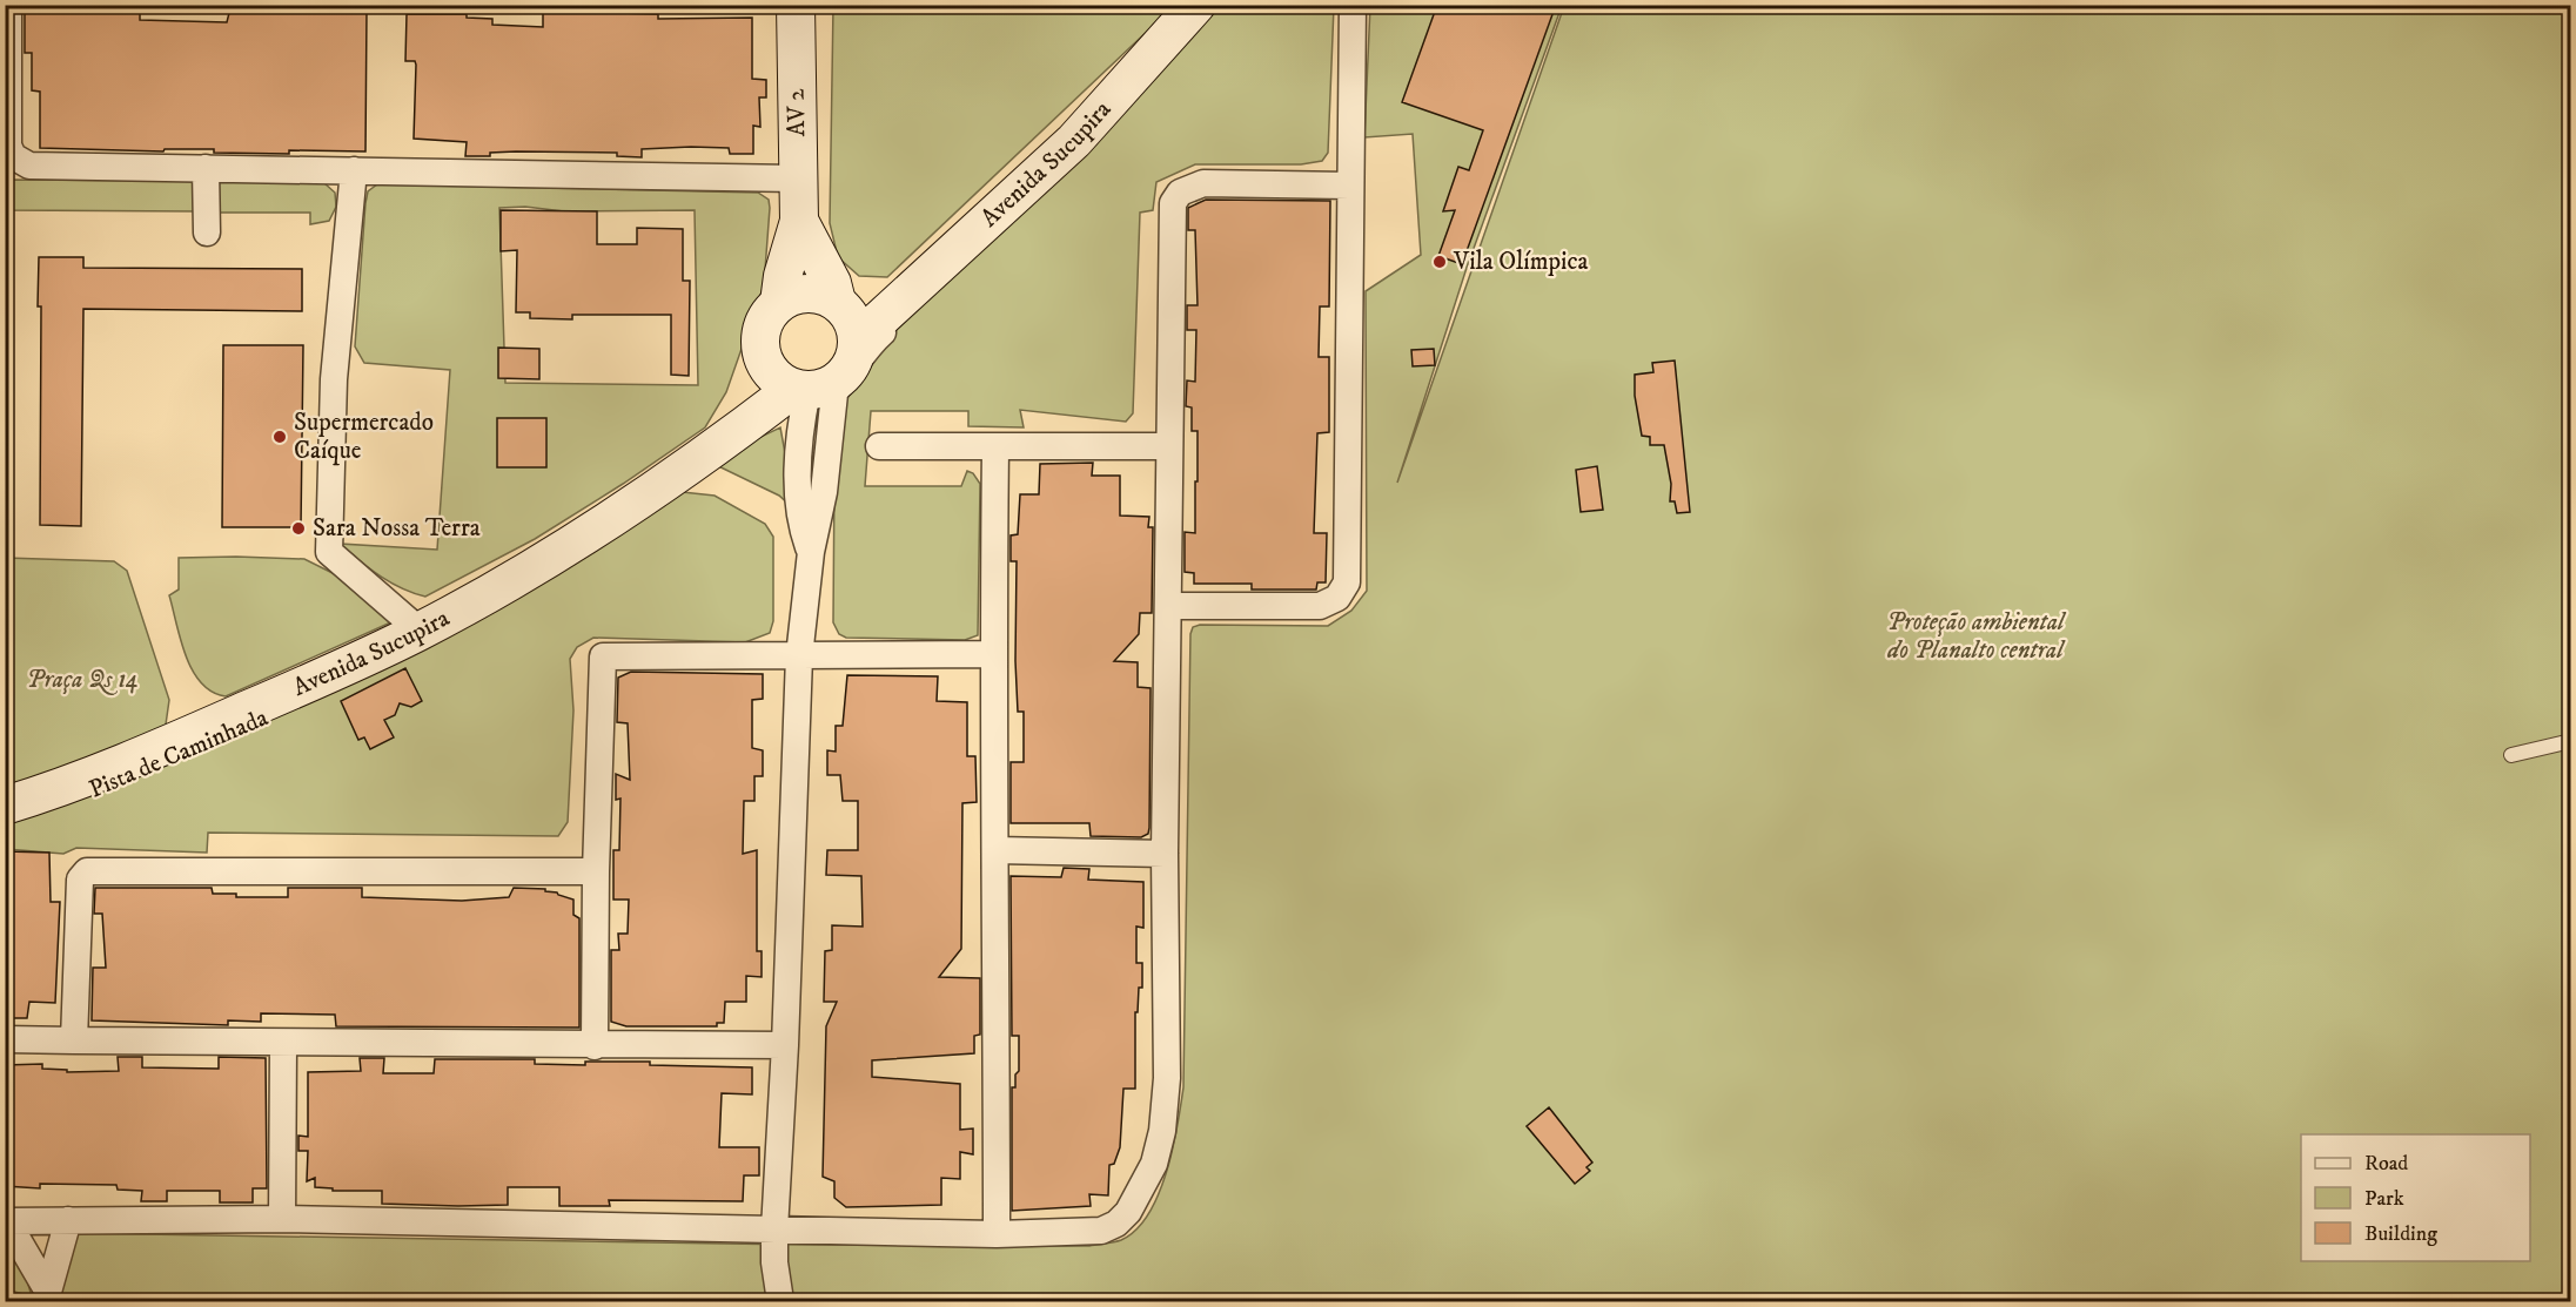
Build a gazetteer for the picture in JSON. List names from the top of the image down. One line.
{"streets":{"street":["AV 2","Avenida Sucupira","Pista de Caminhada"]},"crossings":[["AV 2","Avenida Sucupira"]],"parks":["Proteção ambiental do Planalto central","Praça Qs 14"],"places":["Vila Olímpica","Supermercado Caíque","Sara Nossa Terra"],"legend":["Road","Park","Building"]}
